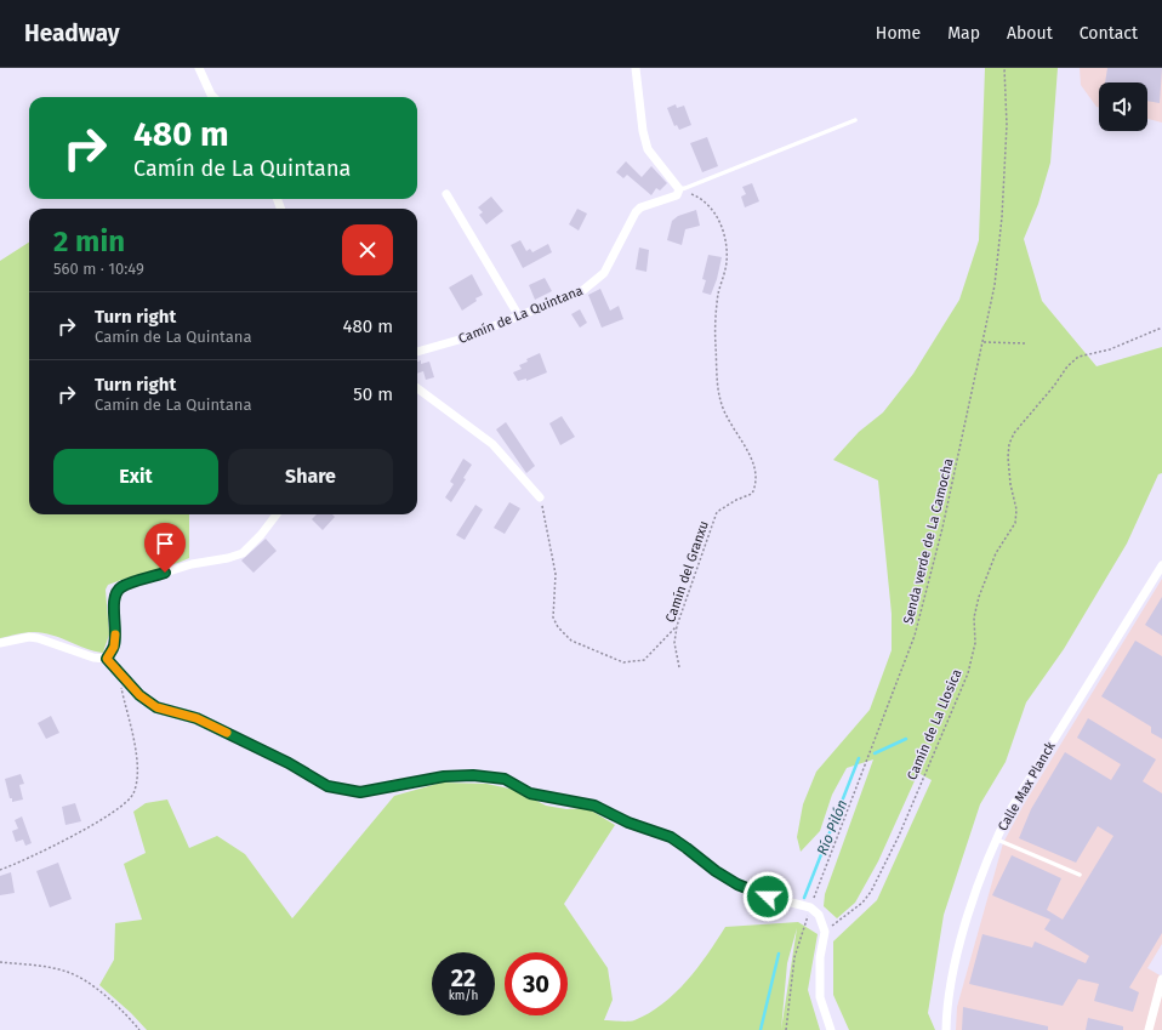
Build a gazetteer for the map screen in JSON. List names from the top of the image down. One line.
{"streets":{"street":["Camín de La Quintana","Calle Max Planck"],"path":["Senda verde de La Camocha","Camín del Granxu","Camín de La Llosica"]},"crossings":[["Camín de La Quintana","Camín del Granxu"]],"water":["Río Pilón"],"page":{"header":"Headway","nav":["Home","Map","About","Contact"],"turn":["480 m","Camín de La Quintana"],"heading":["2 min","560 m · 10:49"],"list":[{"name":"Turn right","note":"Camín de La Quintana","value":"480 m"},{"name":"Turn right","note":"Camín de La Quintana","value":"50 m"}],"buttons":["Exit","Share"],"speed":"22 km/h","limit":"30"}}
